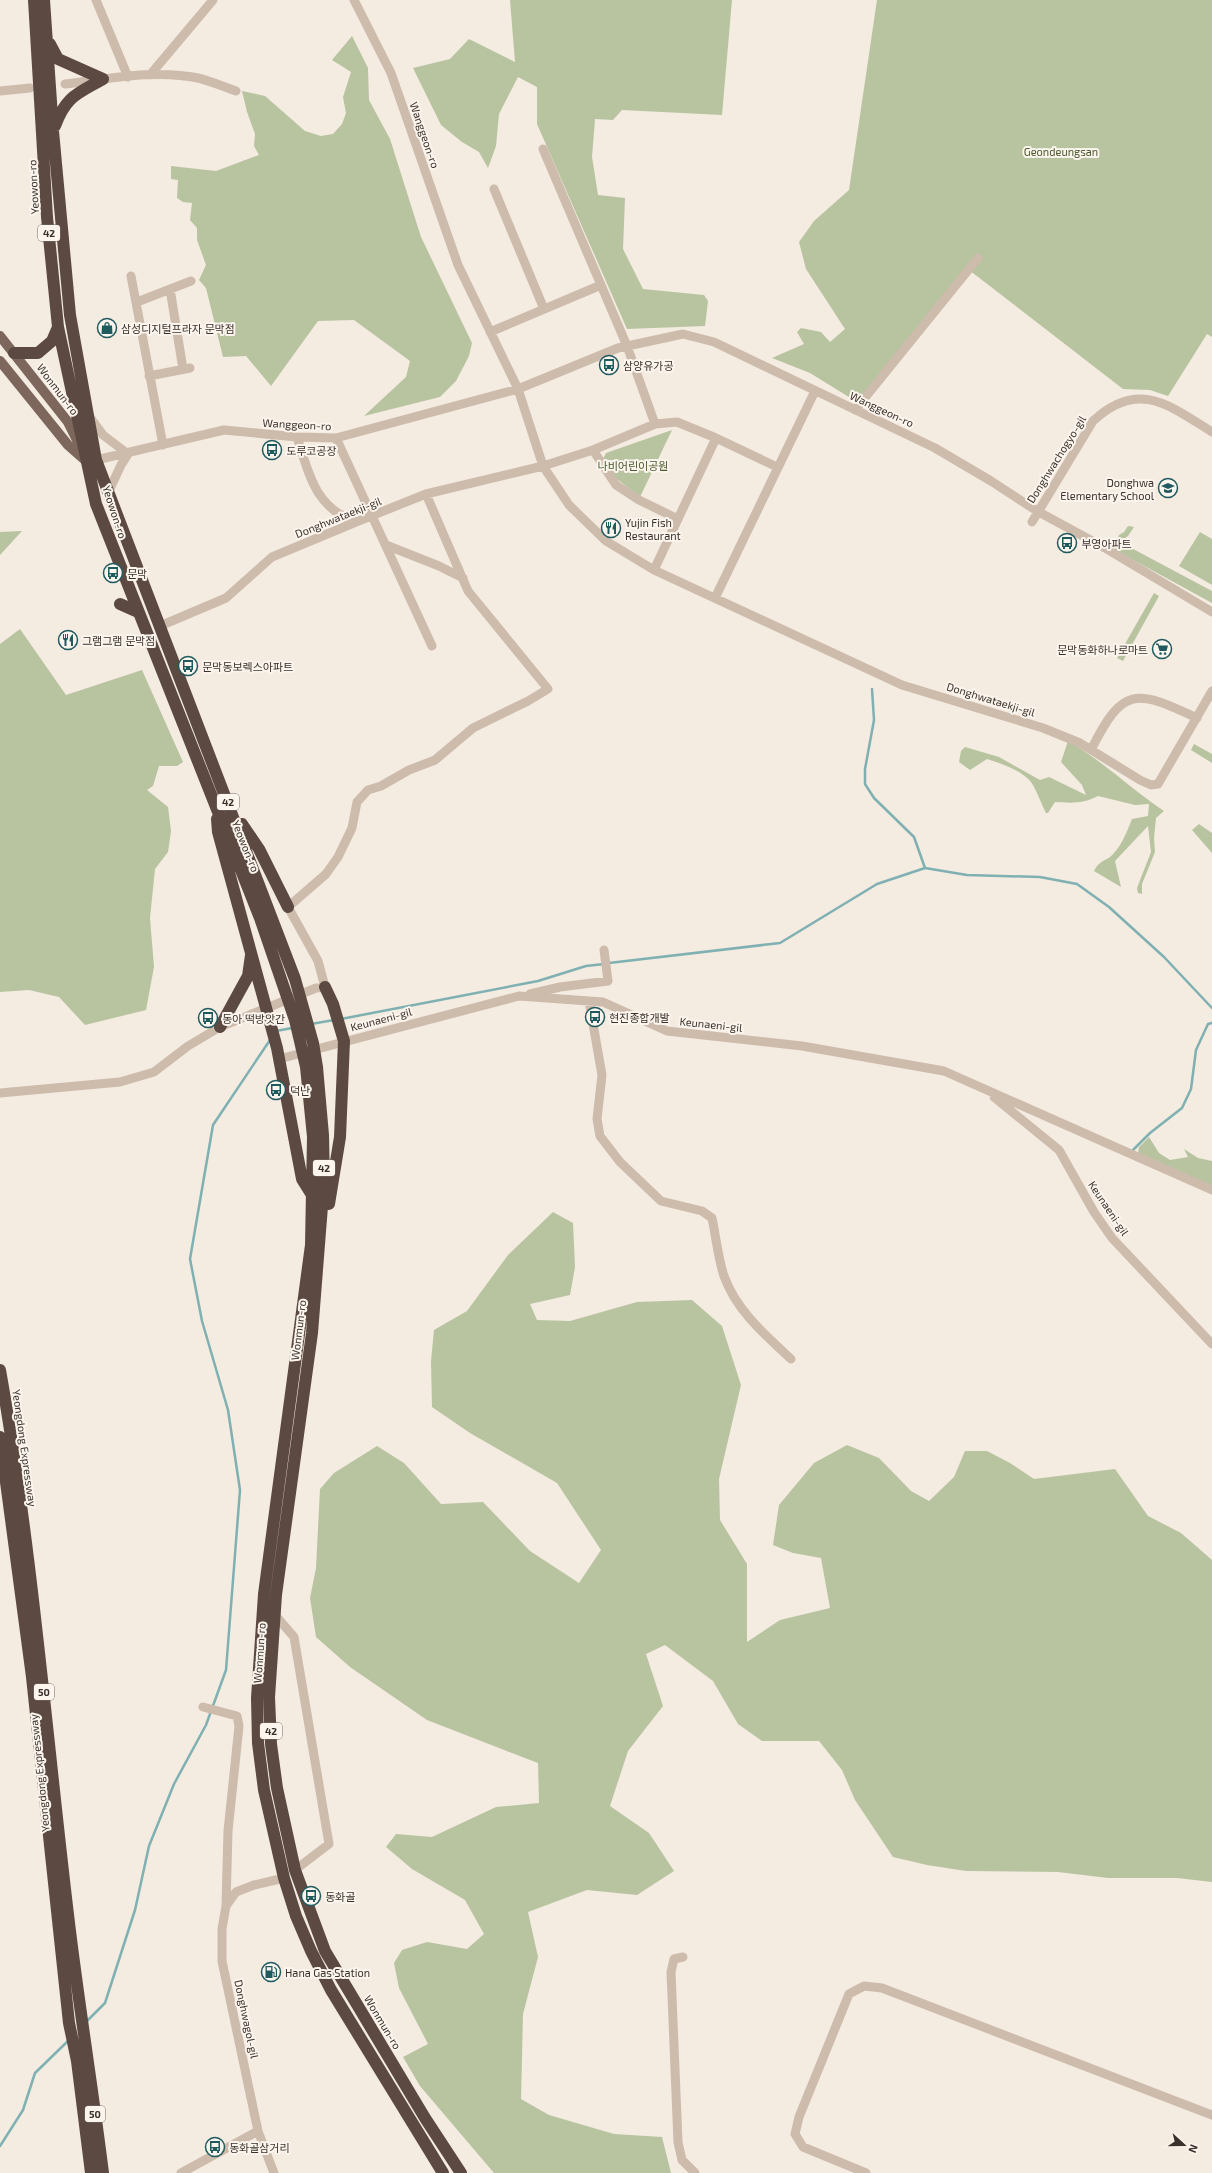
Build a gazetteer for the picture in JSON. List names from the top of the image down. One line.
{"streets":{"highway":["Yeowon-ro","42","Wonmun-ro","Yeongdong Expressway","50"],"street":["Wanggeon-ro","Donghwachogyo-gil","Donghwataekji-gil","Keunaeni-gil","Donghwagol-gil"]},"crossings":[["Wanggeon-ro","Yeowon-ro"],["Wanggeon-ro","Wonmun-ro"],["Wanggeon-ro","Donghwachogyo-gil"],["Wanggeon-ro","Donghwataekji-gil"],["Yeowon-ro","Wonmun-ro"],["Yeowon-ro","Donghwataekji-gil"]],"parks":["Geondeungsan","나비어린이공원"],"places":{"shop":["삼성디지털프라자 문막점"],"bus stop":["삼양유가공","도루코공장","부영아파트","문막","문막동보렉스아파트","현진종합개발","동아 떡방앗간","덕난","동화골","동화골삼거리"],"school or university":["Donghwa Elementary School"],"restaurant":["Yujin Fish Restaurant","그램그램 문막점"],"supermarket":["문막동화하나로마트"],"fuel station":["Hana Gas Station"]},"north":"right"}
